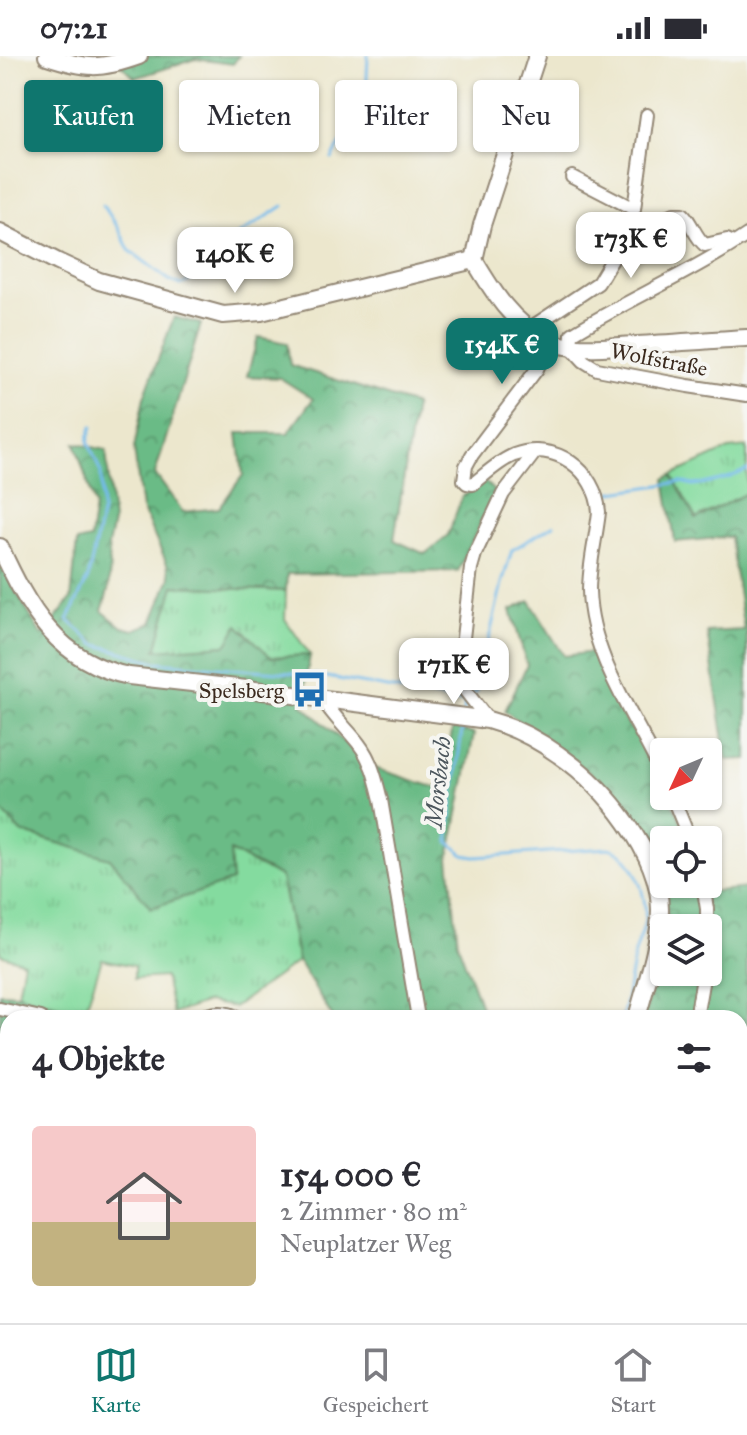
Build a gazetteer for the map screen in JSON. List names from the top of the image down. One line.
{"streets":{"street":["Wolfstraße"]},"water":["Morsbach"],"places":{"bus stop":["Spelsberg"]},"north":"bottom left","page":{"status":"07:21","chip":["Kaufen","Mieten","Filter","Neu"],"price":["173K €","140K €","154K €","171K €"],"heading":"4 Objekte","list":[{"name":"154 000 €","note":"2 Zimmer · 80 m² · Neuplatzer Weg"}],"tabs":["Karte","Gespeichert","Start"]}}
